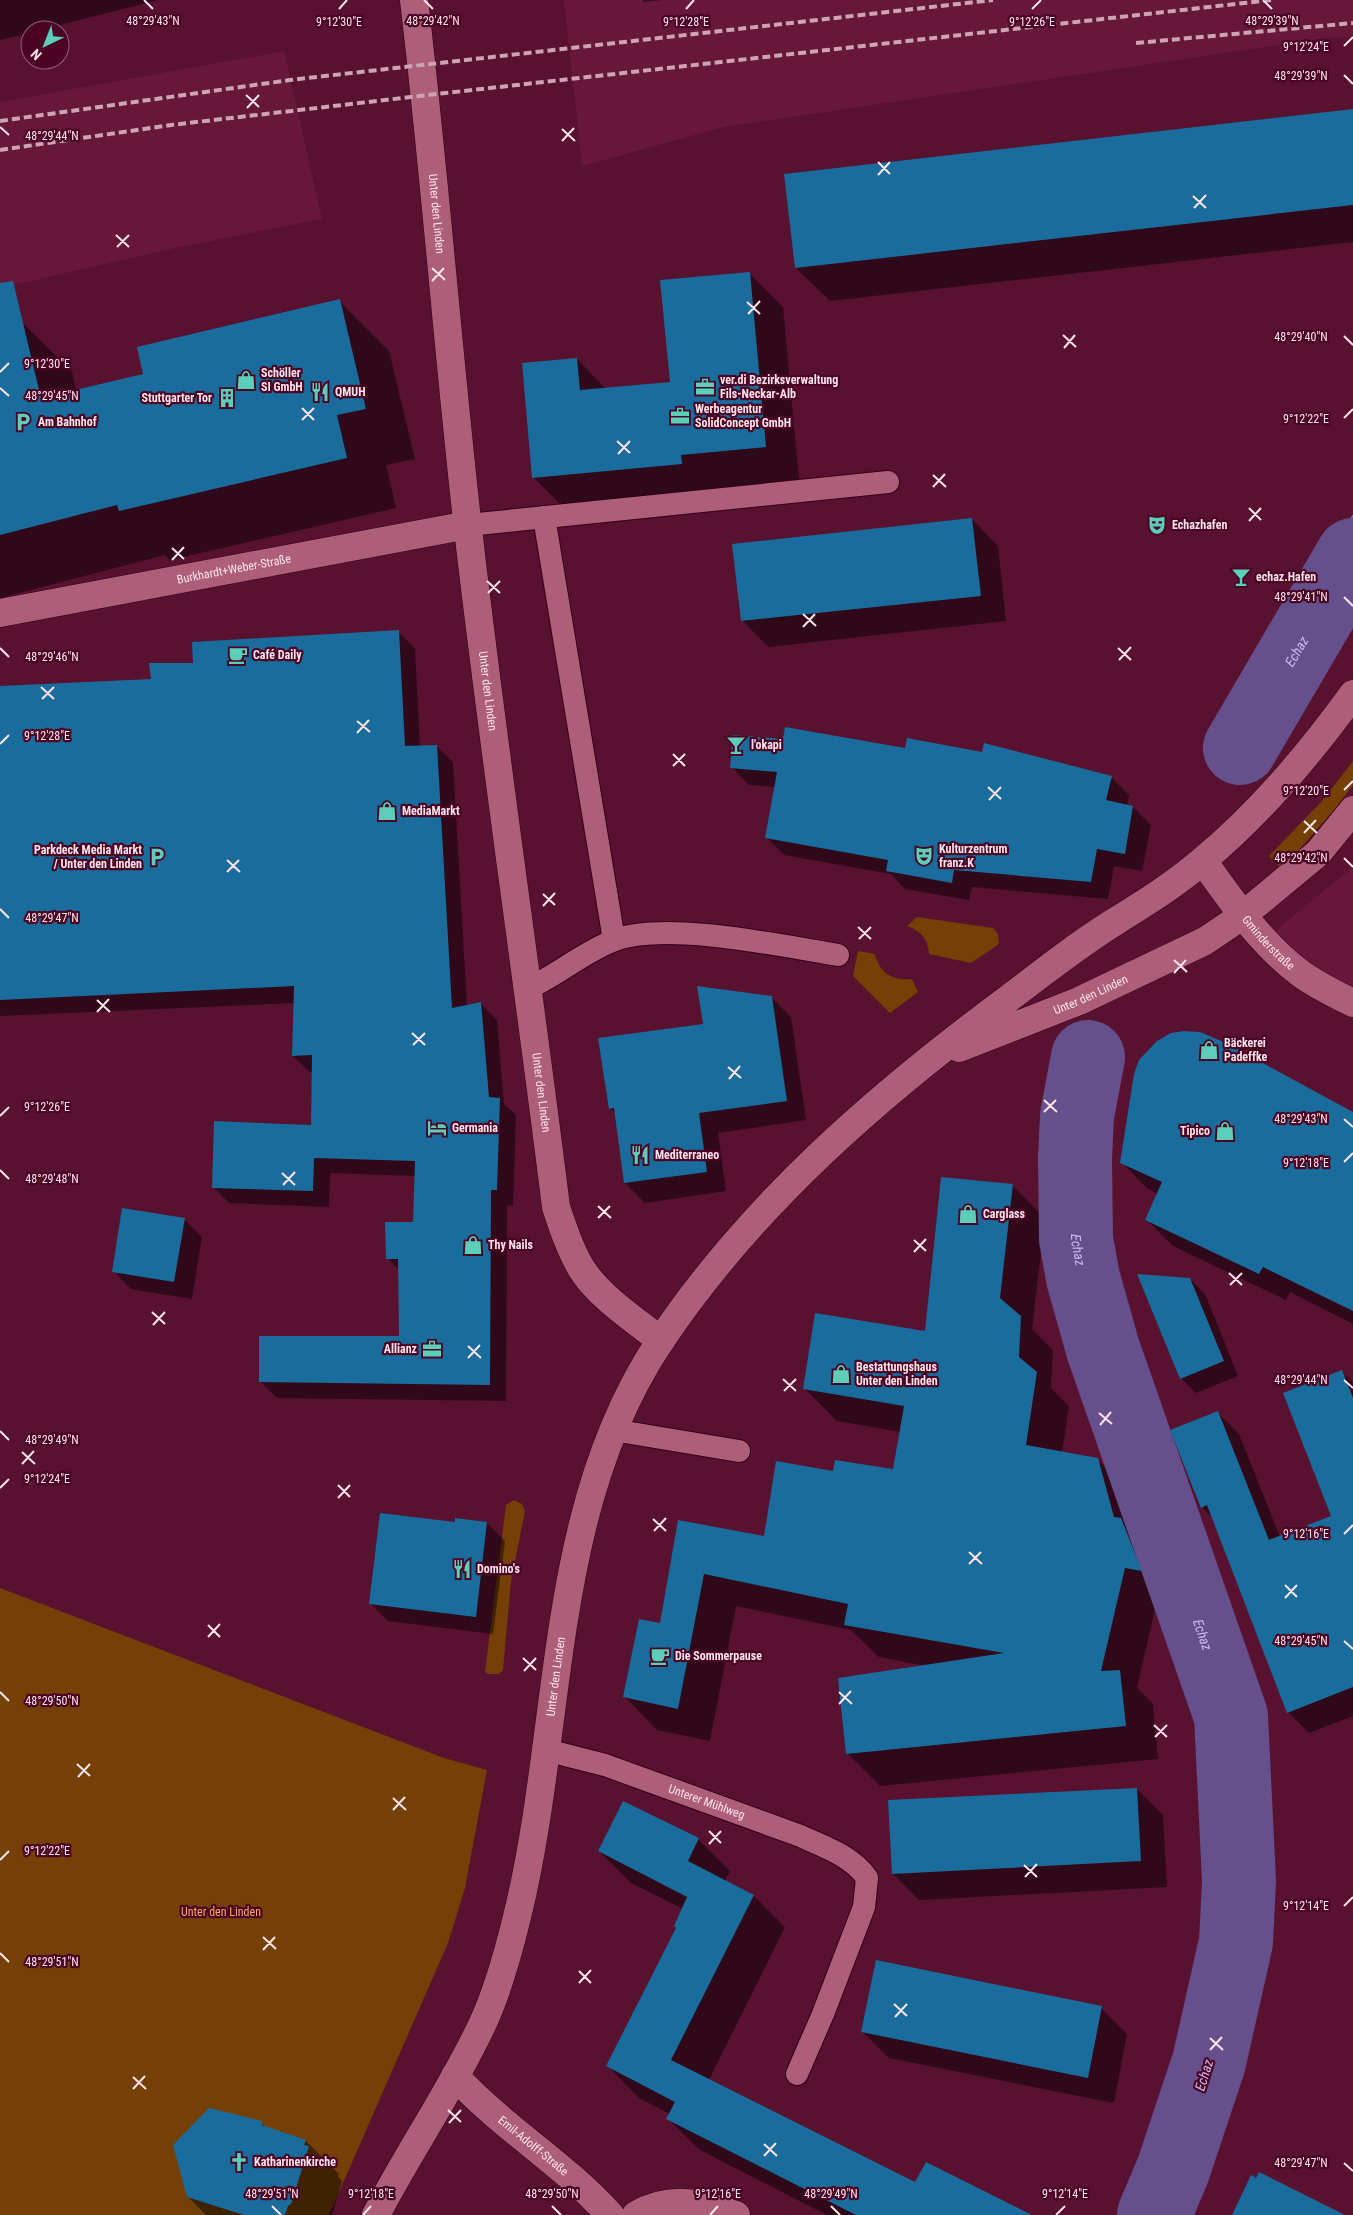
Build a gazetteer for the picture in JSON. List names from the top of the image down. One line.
{"streets":{"street":["Unter den Linden","Burkhardt+Weber-Straße","Gminderstraße","Emil-Adolff-Straße"],"lane":["Unterer Mühlweg"]},"crossings":[["Unter den Linden","Burkhardt+Weber-Straße"],["Unter den Linden","Gminderstraße"],["Unter den Linden","Unterer Mühlweg"],["Unter den Linden","Emil-Adolff-Straße"]],"water":["Echaz"],"parks":["Unter den Linden"],"places":{"shop":["Schöller SI GmbH","MediaMarkt","Bäckerei Padeffke","Tipico","Carglass","Thy Nails","Bestattungshaus Unter den Linden"],"office":["ver.di Bezirksverwaltung Fils-Neckar-Alb","Werbeagentur SolidConcept GmbH","Allianz"],"restaurant":["QMUH","Mediterraneo","Domino's"],"building":["Stuttgarter Tor"],"parking":["Am Bahnhof","Parkdeck Media Markt / Unter den Linden"],"theatre":["Echazhafen","Kulturzentrum franz.K"],"bar":["echaz.Hafen","l'okapi"],"cafe":["Café Daily","Die Sommerpause"],"hotel":["Germania"],"church":["Katharinenkirche"]},"north":"bottom left","coordinates":["48°29'43\"N","48°29'42\"N","48°29'39\"N","9°12'30\"E","9°12'28\"E","9°12'26\"E","9°12'24\"E","48°29'44\"N","48°29'40\"N","48°29'45\"N","9°12'22\"E","48°29'41\"N","48°29'46\"N","9°12'20\"E","48°29'47\"N","9°12'18\"E","48°29'48\"N","48°29'49\"N","9°12'16\"E","48°29'50\"N","9°12'14\"E","48°29'51\"N"]}
